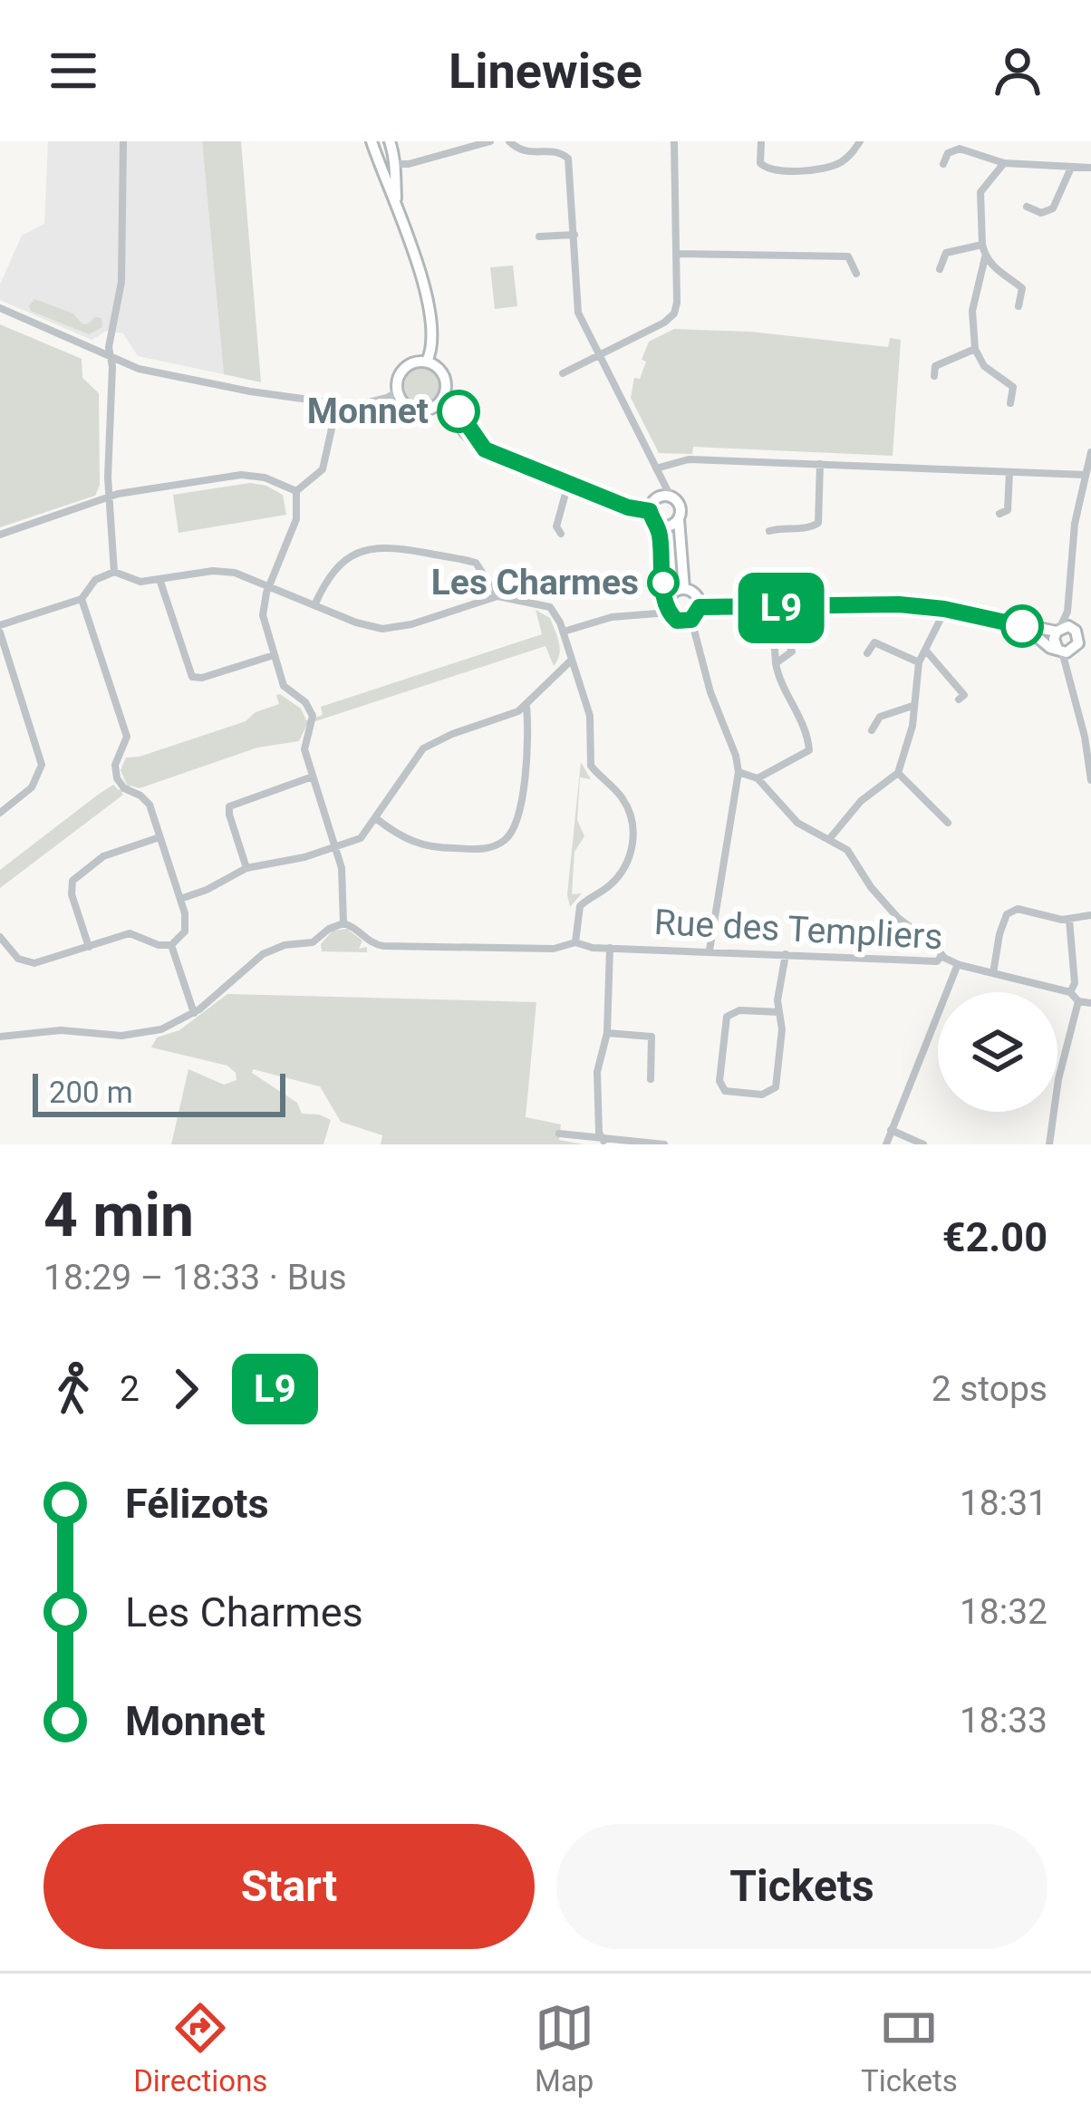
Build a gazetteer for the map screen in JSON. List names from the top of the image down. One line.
{"streets":{"street":["Rue des Templiers"]},"places":["Monnet","Les Charmes"],"lines":["bus line L9"],"scale_bar":"200 m","page":{"header":"Linewise","on_map":"L9","scale":"200 m","heading":["4 min","18:29 – 18:33 · Bus","€2.00"],"legs":["2","L9","2 stops"],"list":[{"name":"Félizots","value":"18:31"},{"name":"Les Charmes","value":"18:32"},{"name":"Monnet","value":"18:33"}],"buttons":["Start","Tickets"],"tabs":["Directions","Map","Tickets"]}}
